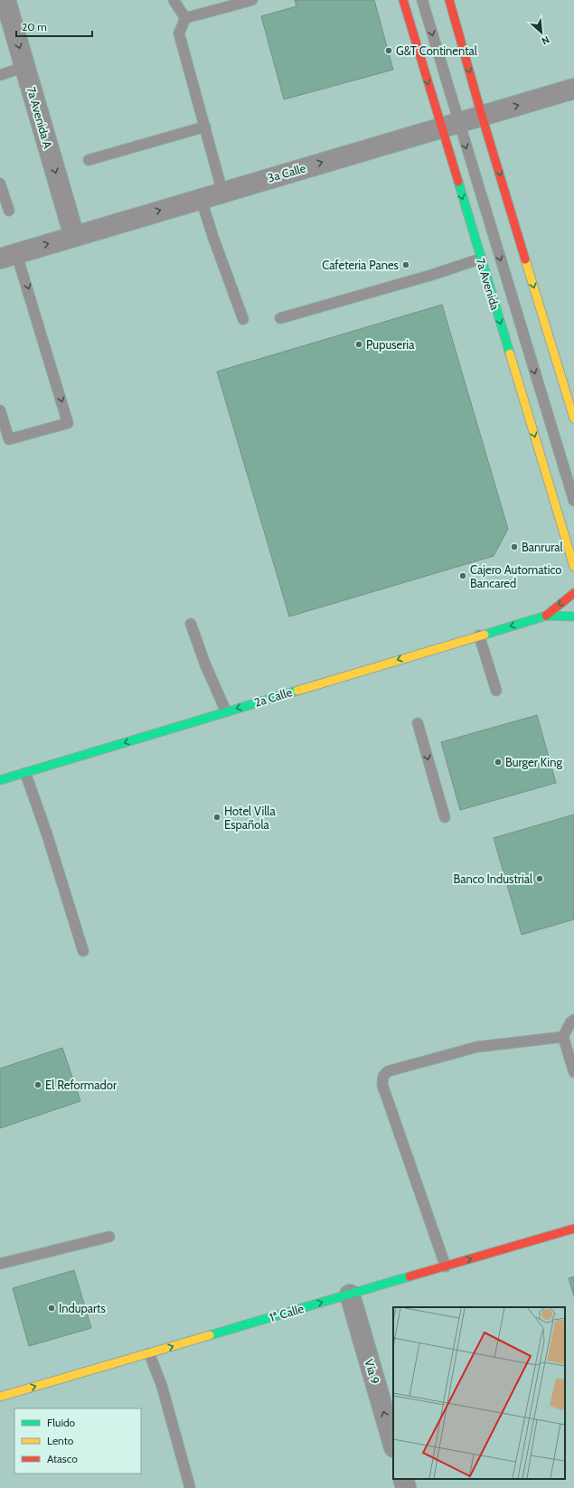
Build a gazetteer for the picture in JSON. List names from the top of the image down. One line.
{"streets":{"main road":["7a Avenida","2a Calle","1ª Calle"],"street":["7a Avenida A","3a Calle","Vía 9"]},"crossings":[["7a Avenida A","3a Calle"],["3a Calle","7a Avenida"],["1ª Calle","Vía 9"]],"one_way":["7a Avenida A","3a Calle","2a Calle","1ª Calle","Vía 9"],"places":["G&T Continental","Cafeteria Panes","Pupuseria","Banrural","Cajero Automatico Bancared","Burger King","Hotel Villa Española","Banco Industrial","El Reformador","Induparts"],"legend":["Fluido","Lento","Atasco"],"scale_bar":"20 m","north":"bottom right"}
